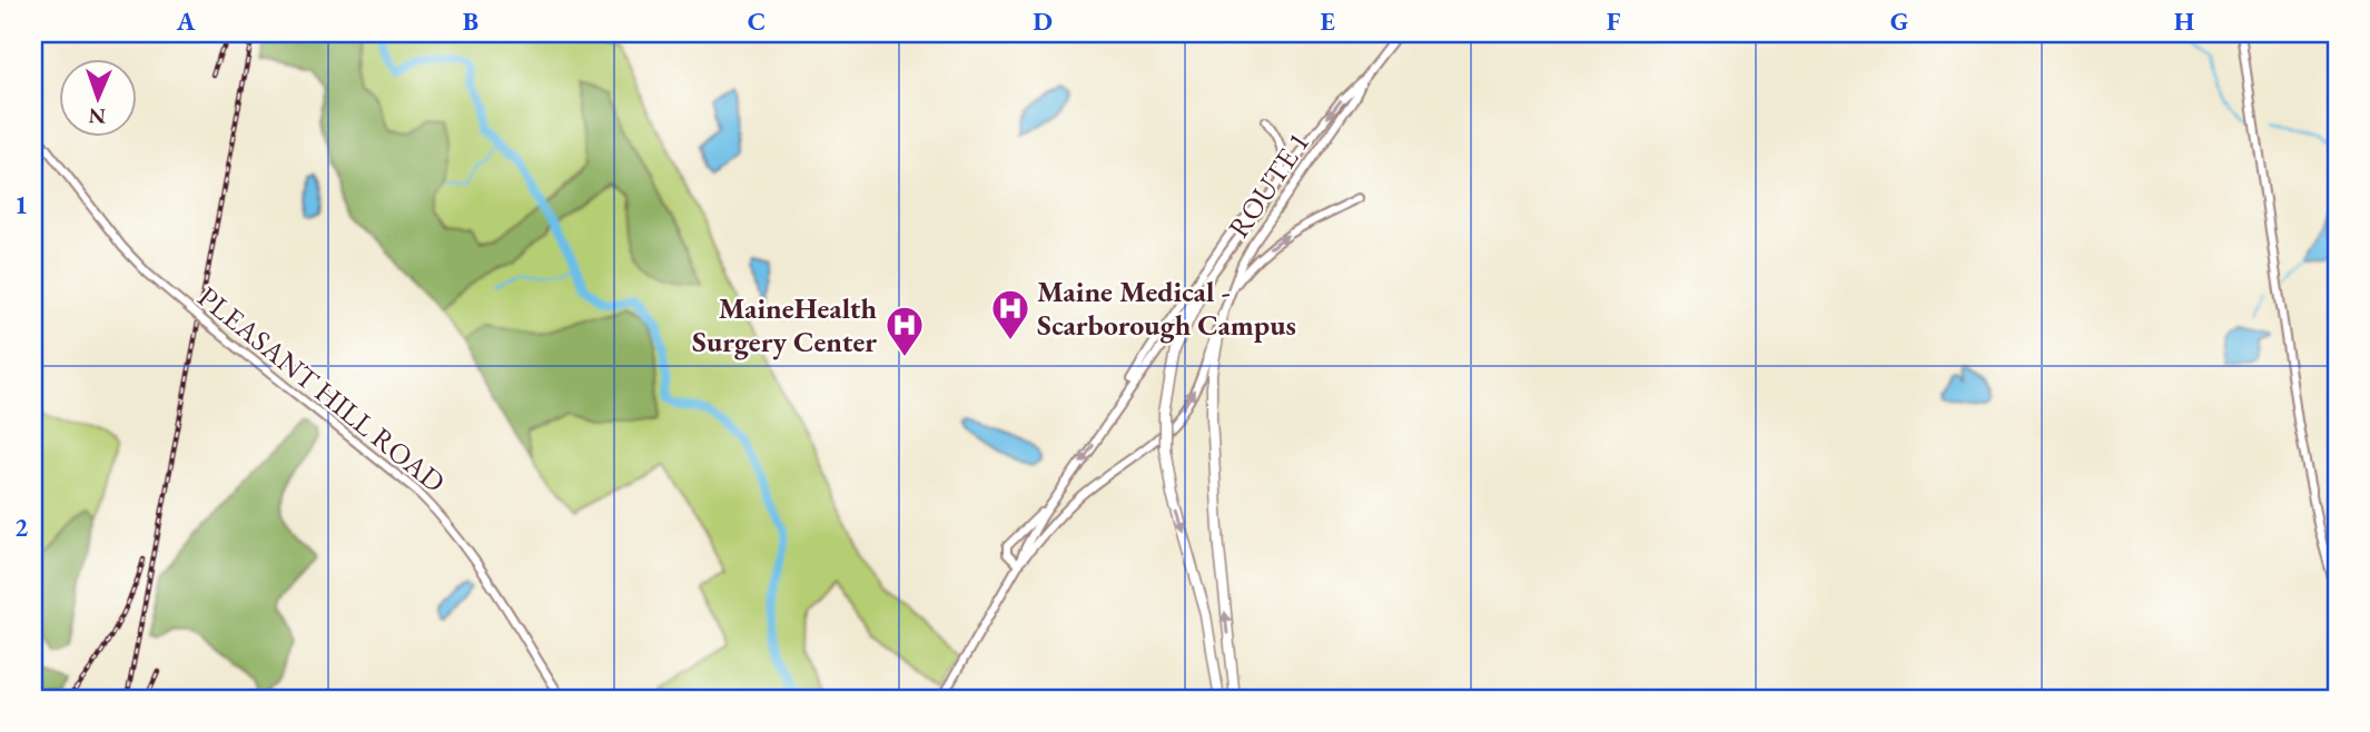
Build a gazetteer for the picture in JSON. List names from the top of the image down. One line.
{"streets":{"main road":["ROUTE 1","PLEASANT HILL ROAD"]},"places":{"hospital":["Maine Medical - Scarborough Campus","MaineHealth Surgery Center"]},"north":"bottom","grid":{"columns":["A","B","C","D","E","F","G","H"],"rows":["1","2"]}}
